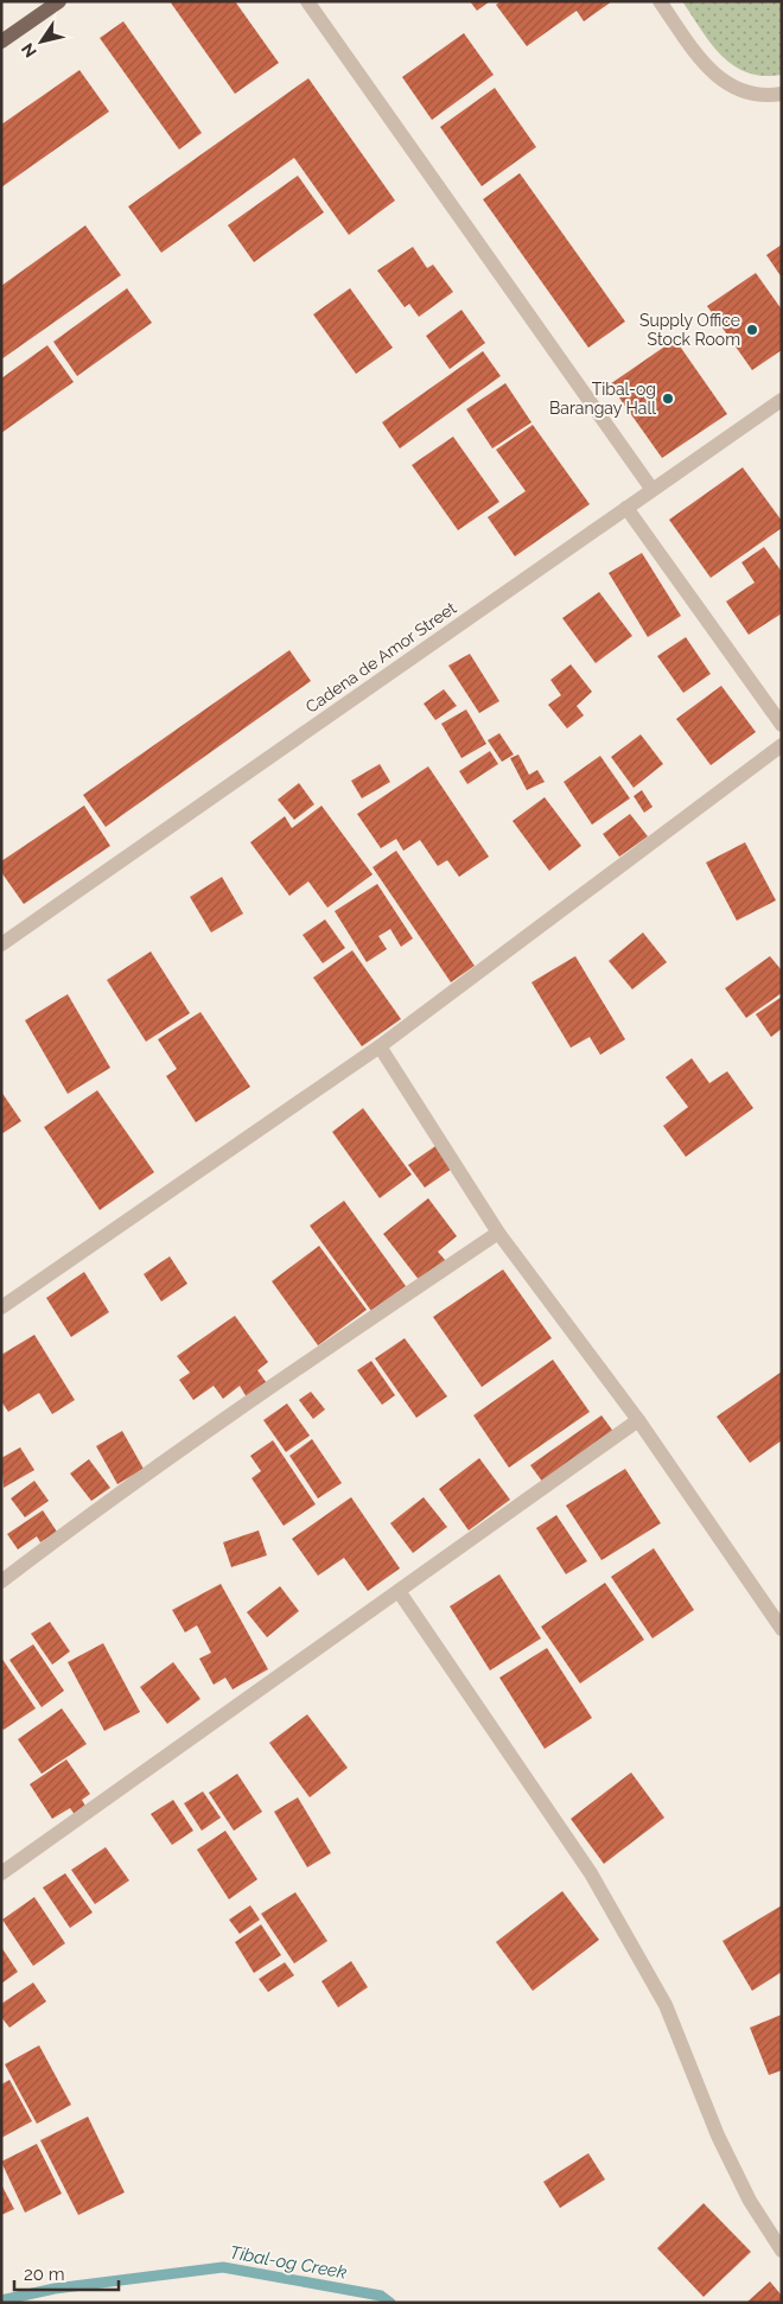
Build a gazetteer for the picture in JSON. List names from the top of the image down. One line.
{"streets":{"street":["Cadena de Amor Street"]},"water":["Tibal-og Creek"],"places":["Supply Office Stock Room","Tibal-og Barangay Hall"],"scale_bar":"20 m","north":"bottom left"}
